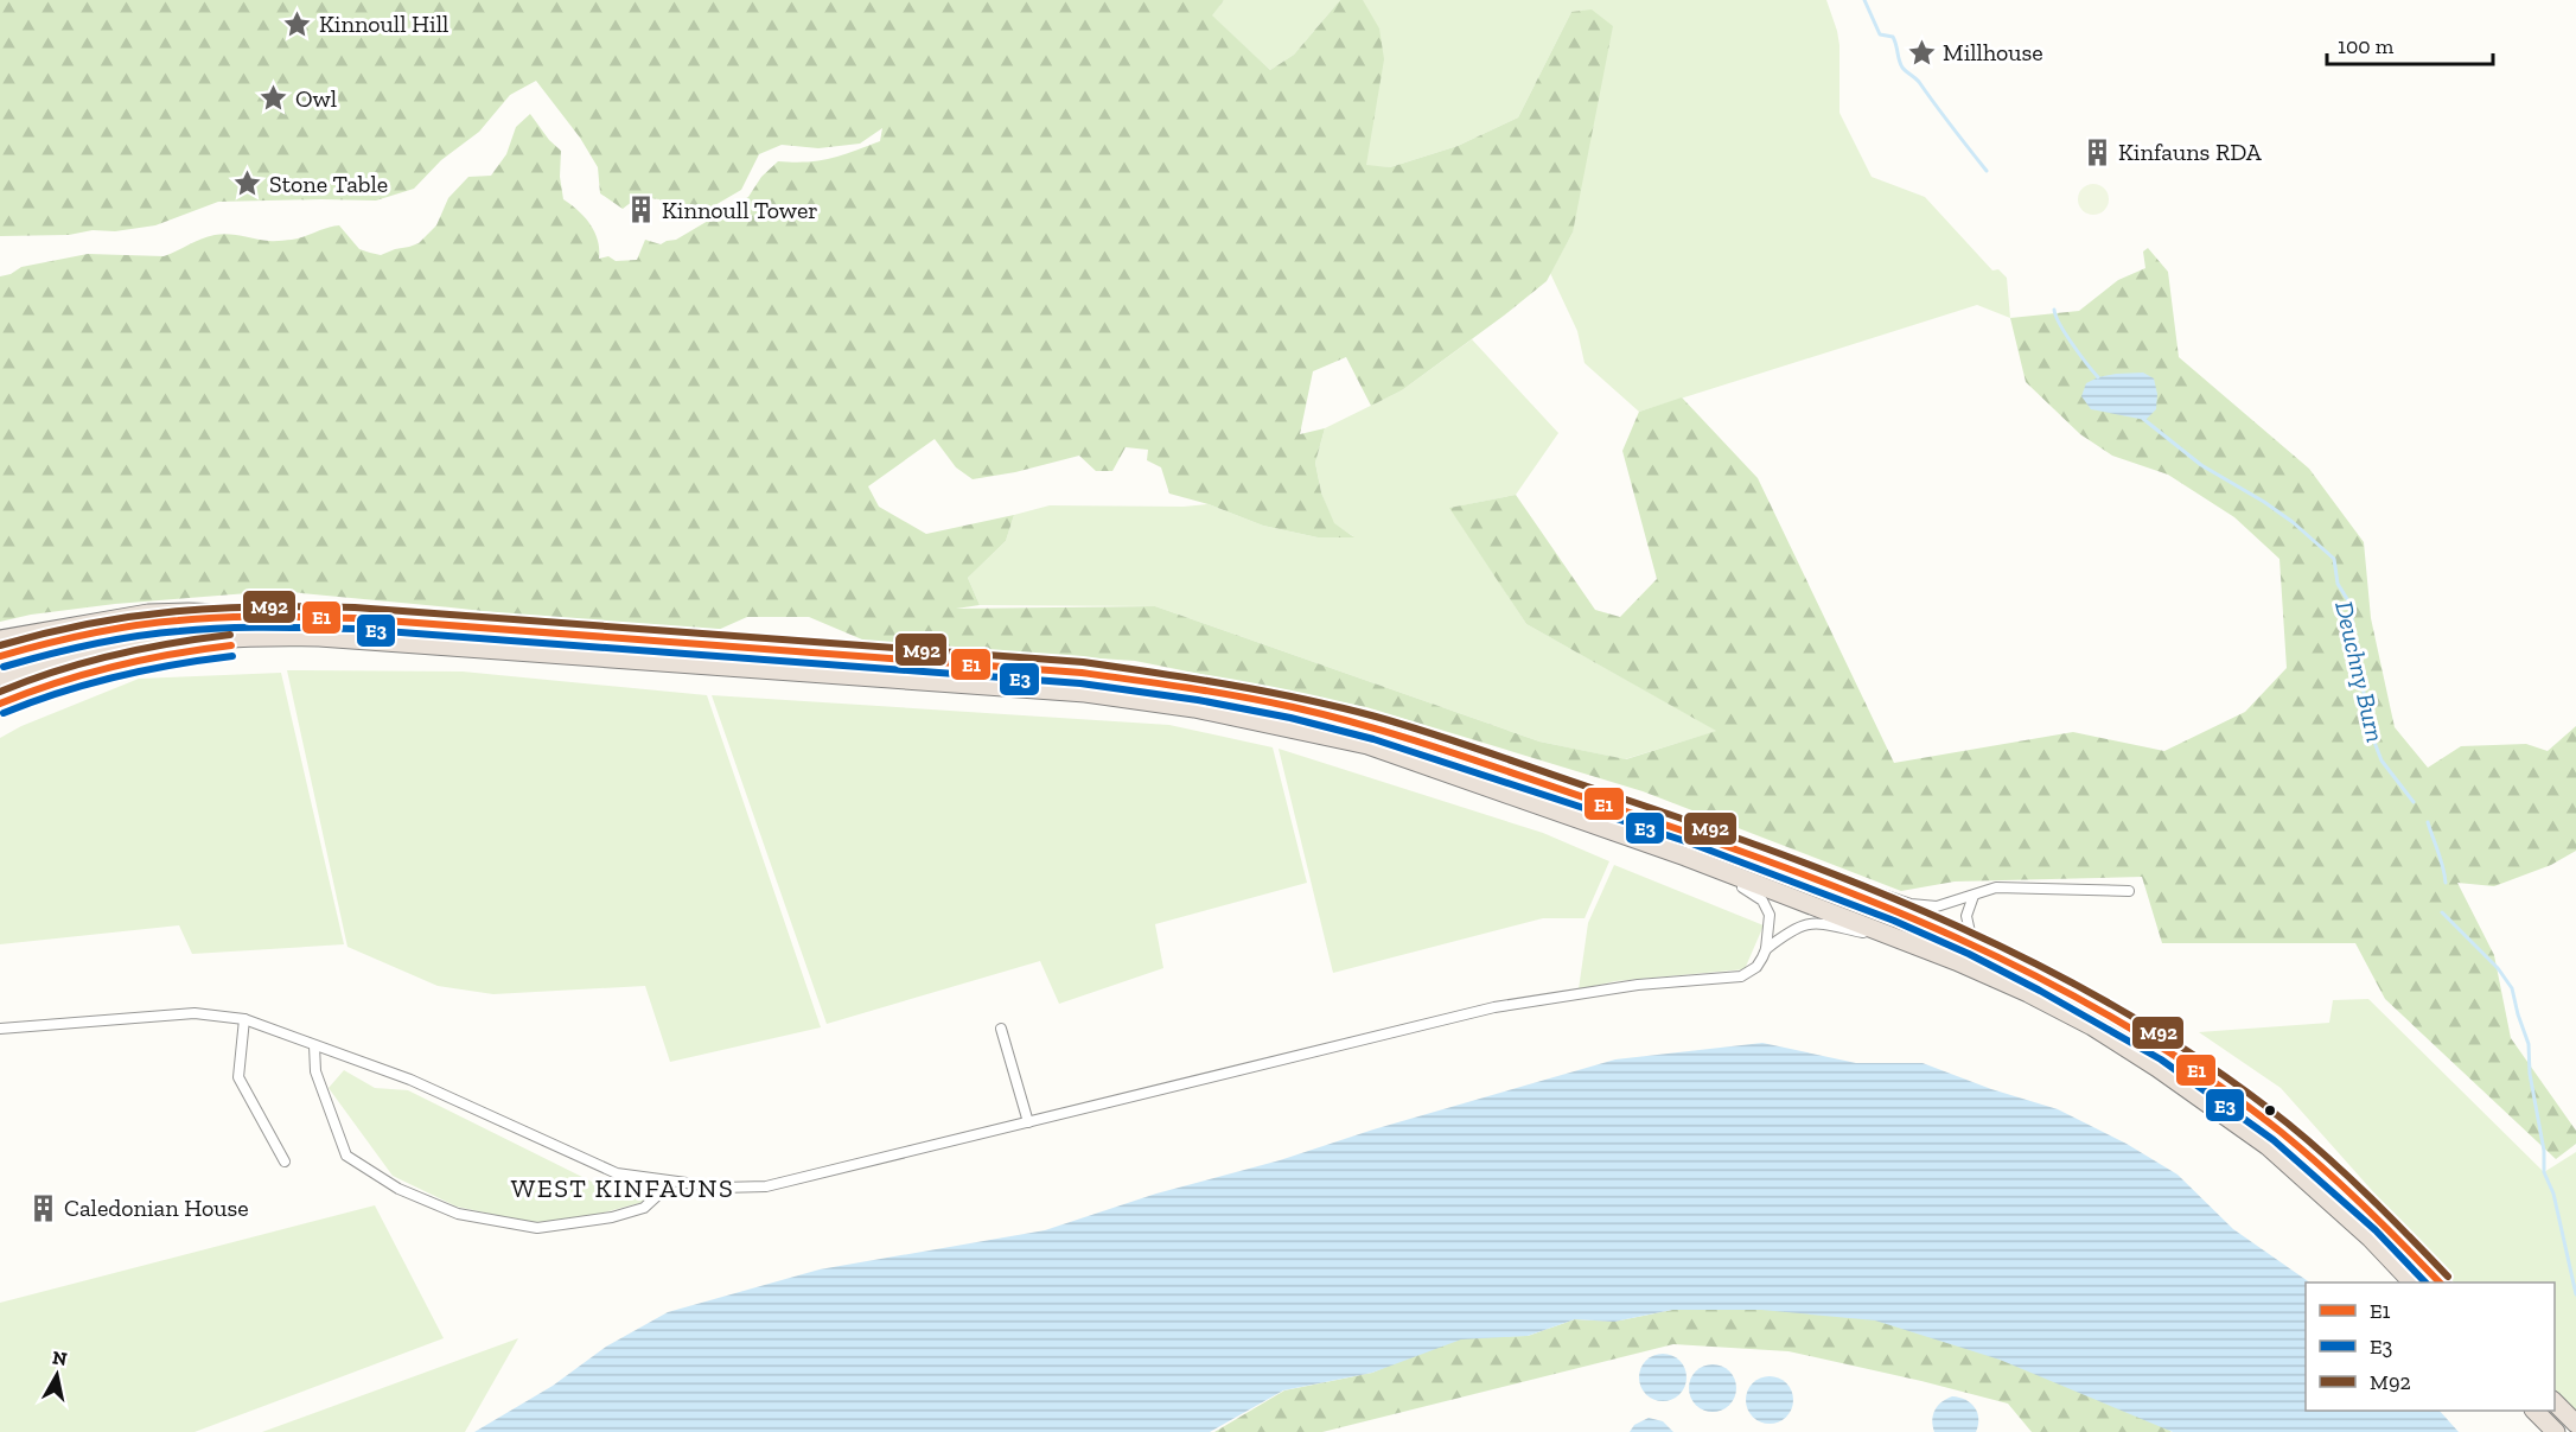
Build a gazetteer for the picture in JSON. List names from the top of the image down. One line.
{"districts":["WEST KINFAUNS"],"water":["Deuchny Burn"],"places":{"place":["Kinnoull Hill","Millhouse","Owl","Stone Table"],"building":["Kinfauns RDA","Kinnoull Tower","Caledonian House"]},"lines":["transit line M92","transit line E1","transit line E3"],"legend":["E1","E3","M92"],"scale_bar":"100 m","north":"top"}
